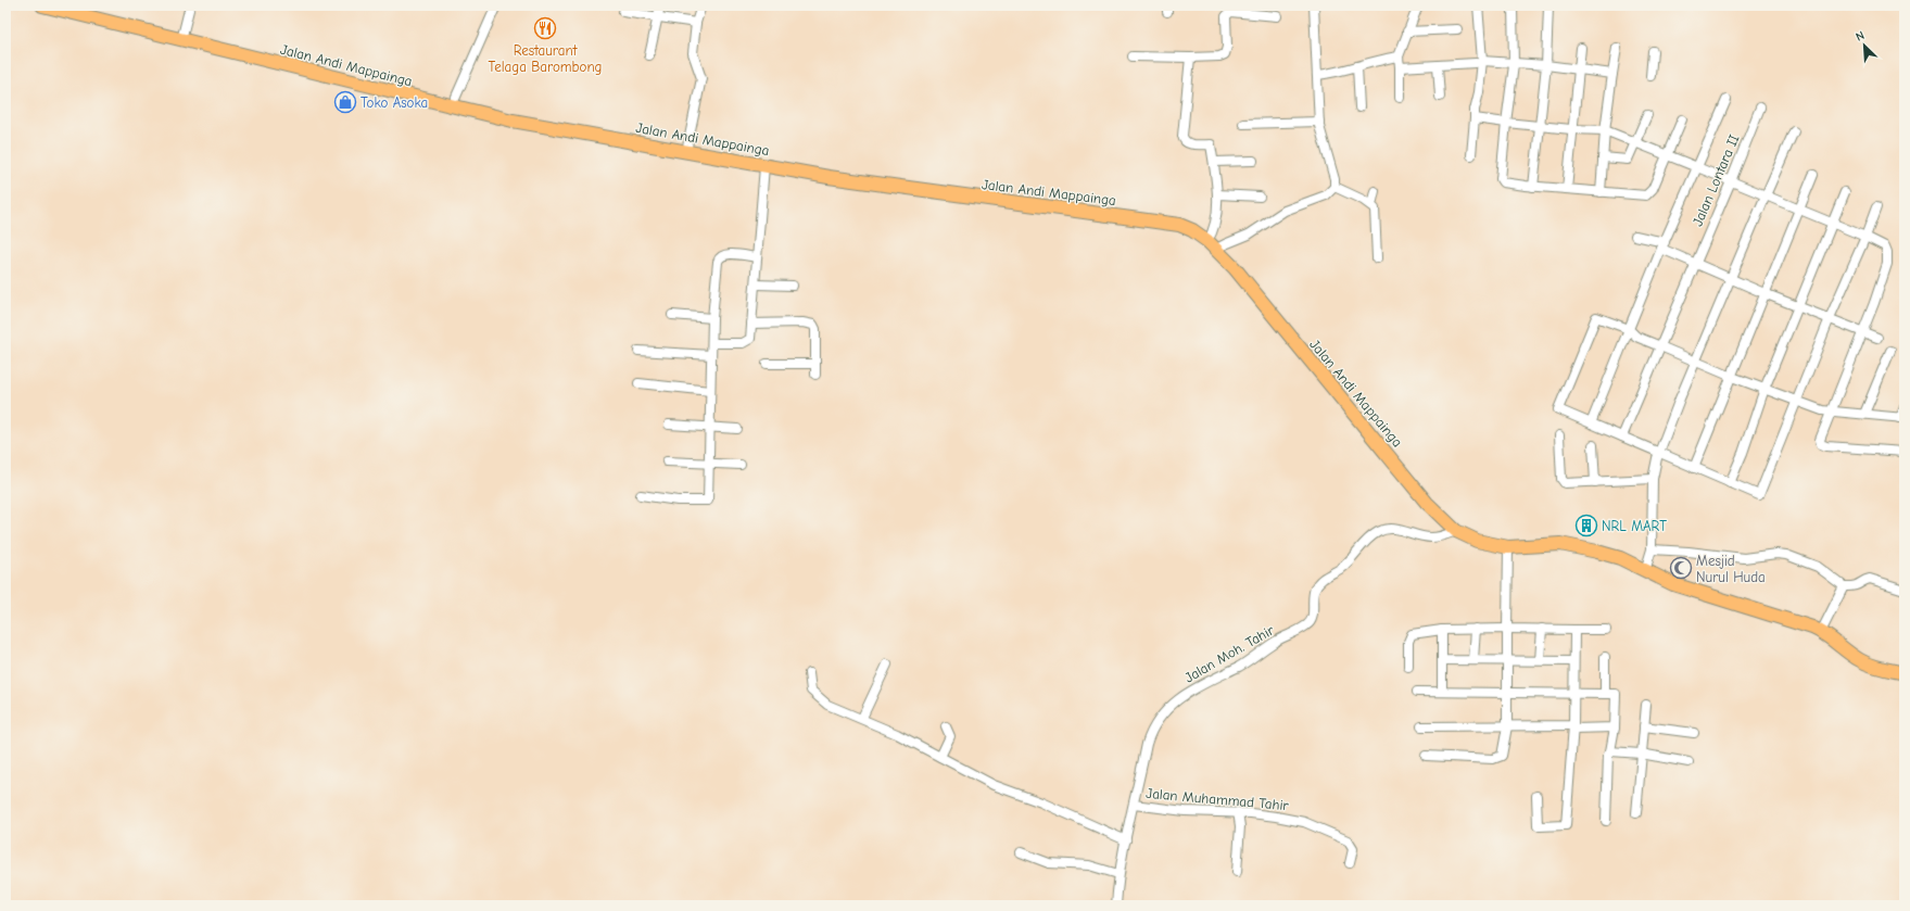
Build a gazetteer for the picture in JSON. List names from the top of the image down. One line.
{"streets":{"main road":["Jalan Andi Mappainga"],"street":["Jalan Lontara II","Jalan Moh. Tahir","Jalan Muhammad Tahir"]},"crossings":[["Jalan Andi Mappainga","Jalan Moh. Tahir"],["Jalan Moh. Tahir","Jalan Muhammad Tahir"]],"places":{"restaurant":["Restaurant Telaga Barombong"],"shop":["Toko Asoka"],"building":["NRL MART"],"mosque":["Mesjid Nurul Huda"]},"north":"top left"}
